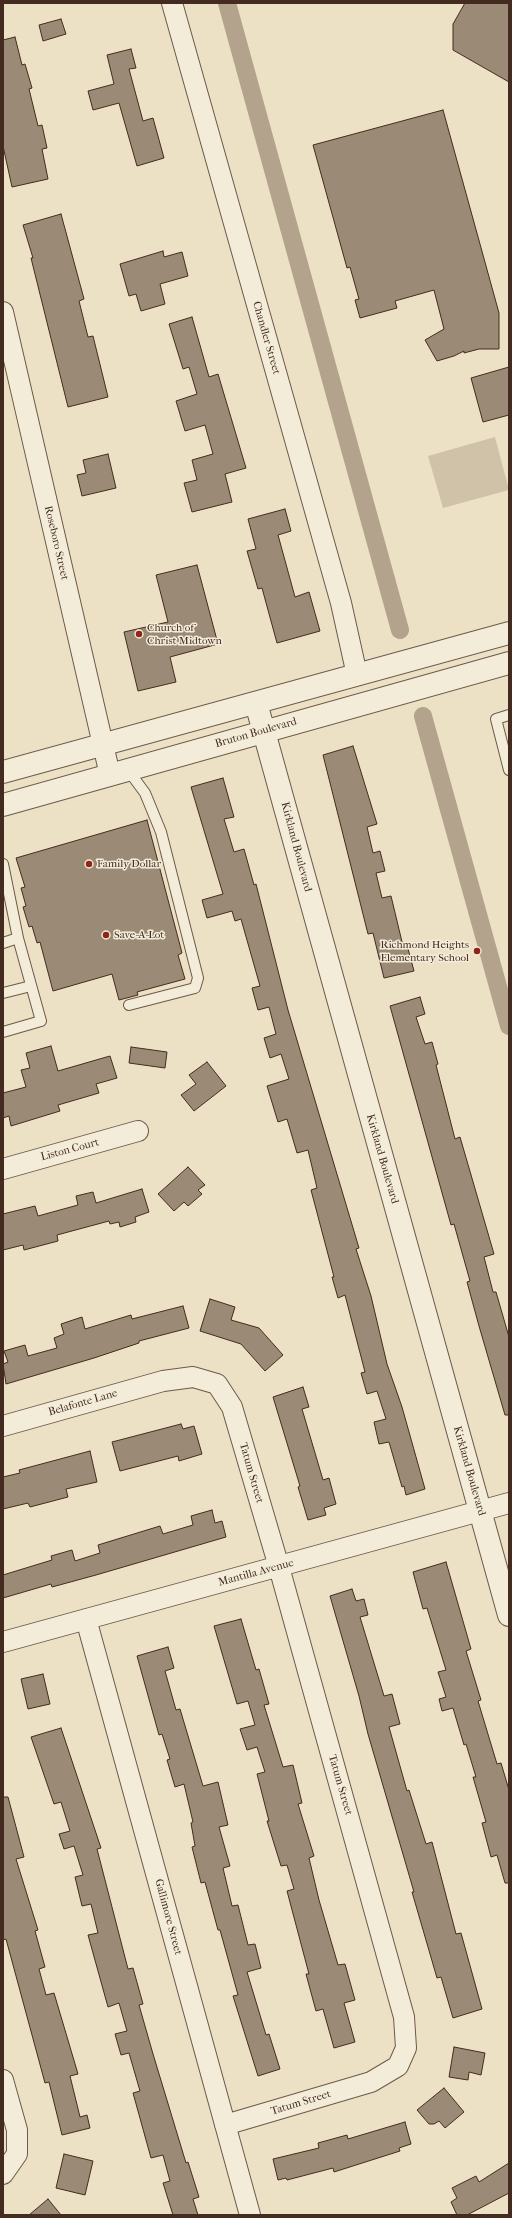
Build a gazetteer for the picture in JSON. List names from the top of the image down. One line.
{"streets":{"street":["Chandler Street","Roseboro Street","Bruton Boulevard","Kirkland Boulevard","Liston Court","Belafonte Lane","Tatum Street","Mantilla Avenue","Gallimore Street"]},"crossings":[["Roseboro Street","Bruton Boulevard"],["Bruton Boulevard","Kirkland Boulevard"],["Kirkland Boulevard","Mantilla Avenue"],["Belafonte Lane","Tatum Street"],["Tatum Street","Mantilla Avenue"],["Tatum Street","Gallimore Street"],["Mantilla Avenue","Gallimore Street"]],"places":["Church of Christ Midtown","Family Dollar","Save-A-Lot","Richmond Heights Elementary School"]}
